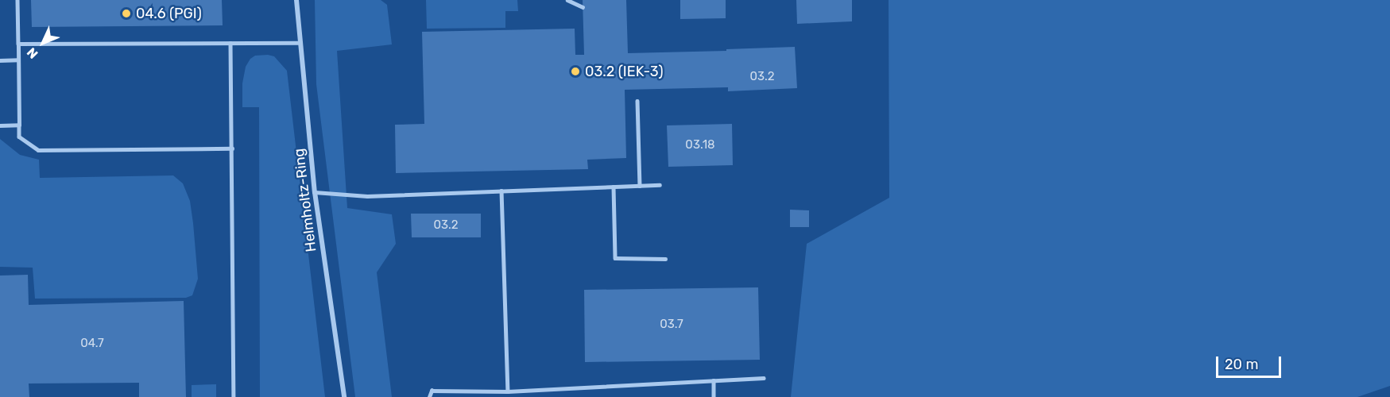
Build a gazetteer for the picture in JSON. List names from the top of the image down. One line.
{"streets":{"street":["Helmholtz-Ring"]},"places":["04.6 (PGI)","03.2 (IEK-3)"],"house_numbers":["03.2","03.18","03.2","03.7","04.7"],"scale_bar":"20 m","north":"bottom left"}
